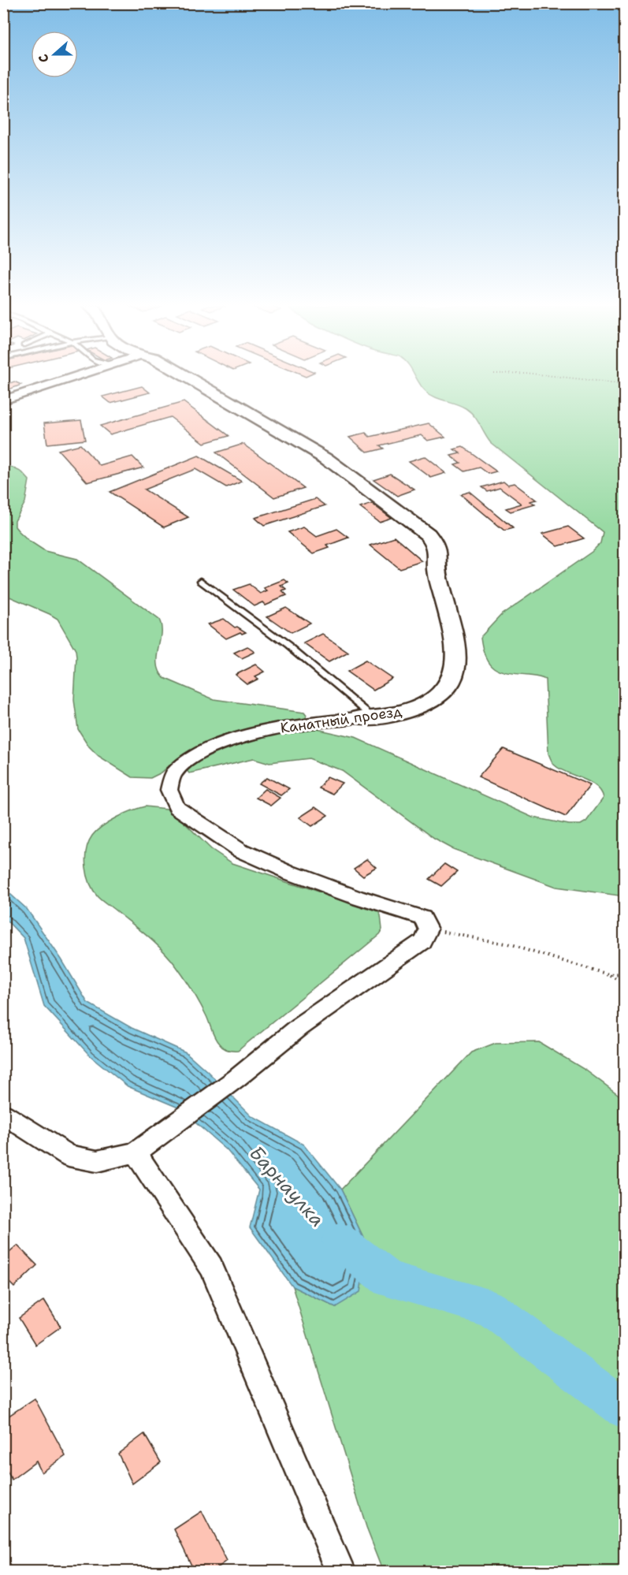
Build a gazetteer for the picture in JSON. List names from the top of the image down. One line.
{"streets":{"street":["Канатный проезд"]},"water":["Барнаулка"],"north":"left"}
